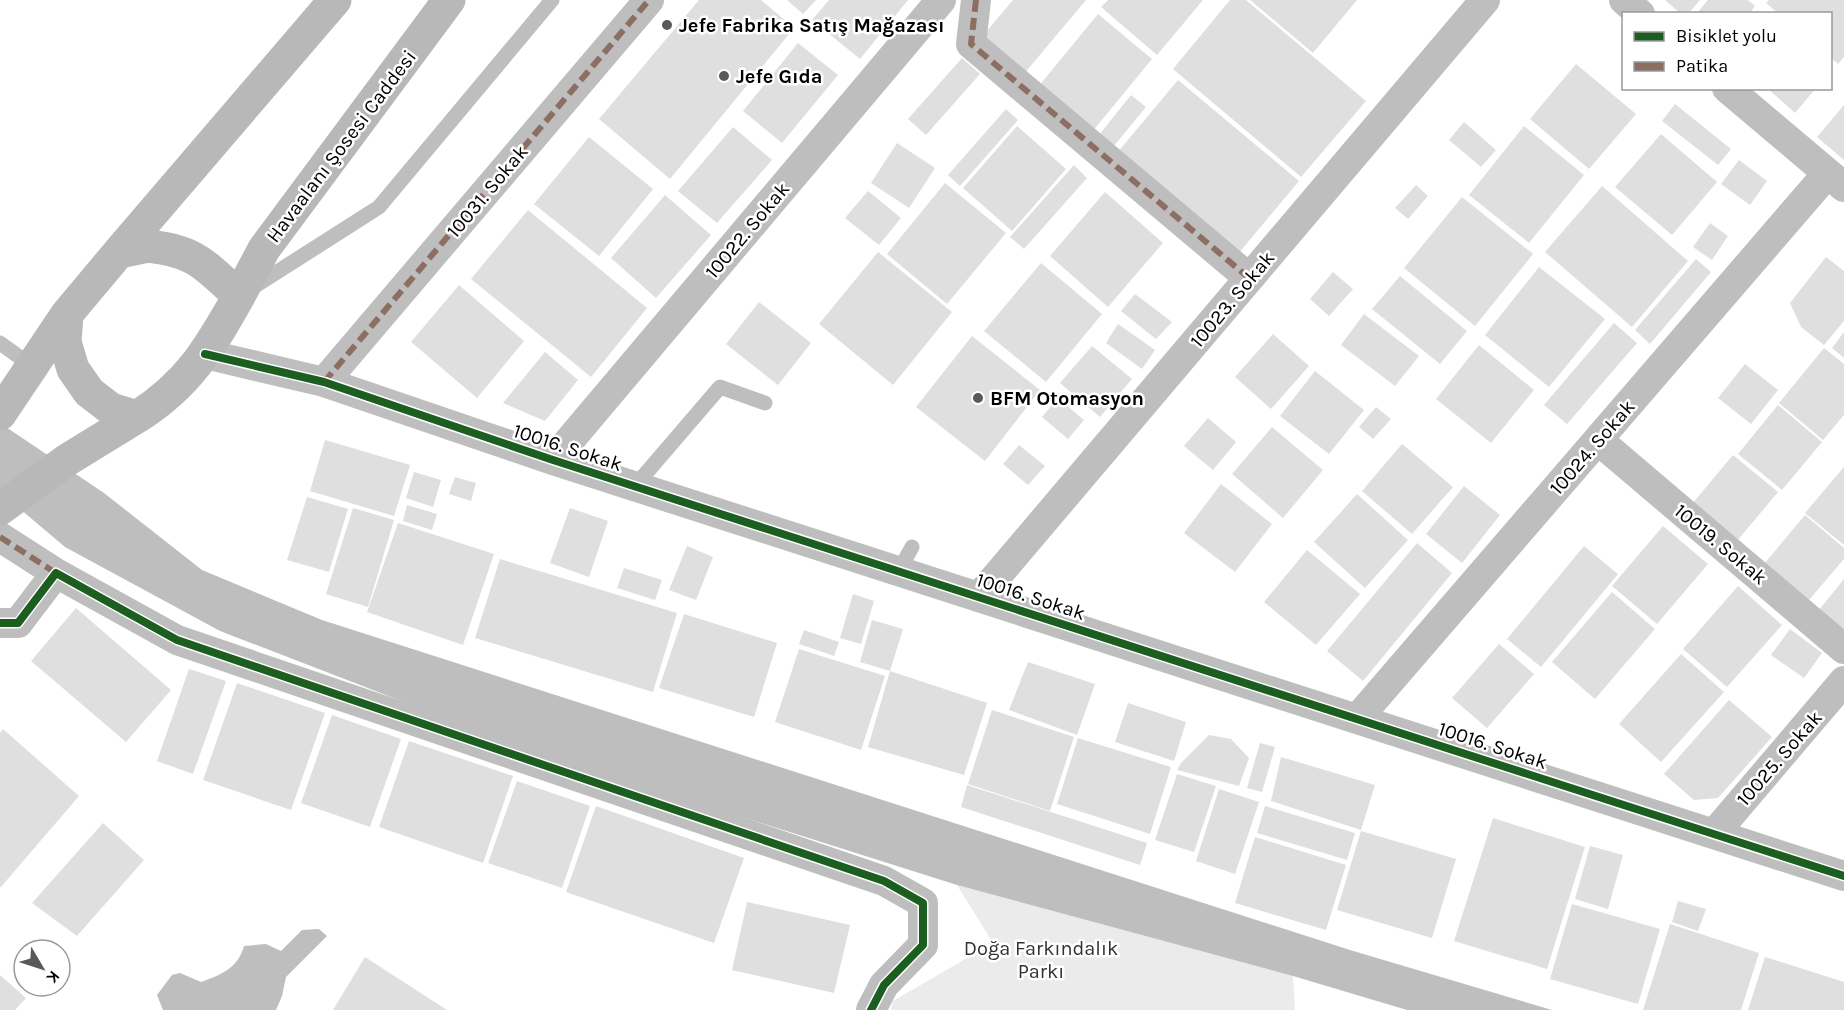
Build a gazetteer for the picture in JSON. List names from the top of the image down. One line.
{"streets":{"street":["Havaalanı Şosesi Caddesi","10031. Sokak","10022. Sokak","10023. Sokak","10016. Sokak","10024. Sokak","10019. Sokak","10025. Sokak"]},"crossings":[["Havaalanı Şosesi Caddesi","10016. Sokak"],["10031. Sokak","10016. Sokak"],["10022. Sokak","10016. Sokak"],["10023. Sokak","10016. Sokak"],["10016. Sokak","10024. Sokak"],["10016. Sokak","10025. Sokak"],["10024. Sokak","10019. Sokak"]],"parks":["Doğa Farkındalık Parkı"],"places":["Jefe Fabrika Satış Mağazası","Jefe Gıda","BFM Otomasyon"],"legend":["Bisiklet yolu","Patika"],"north":"bottom right"}
